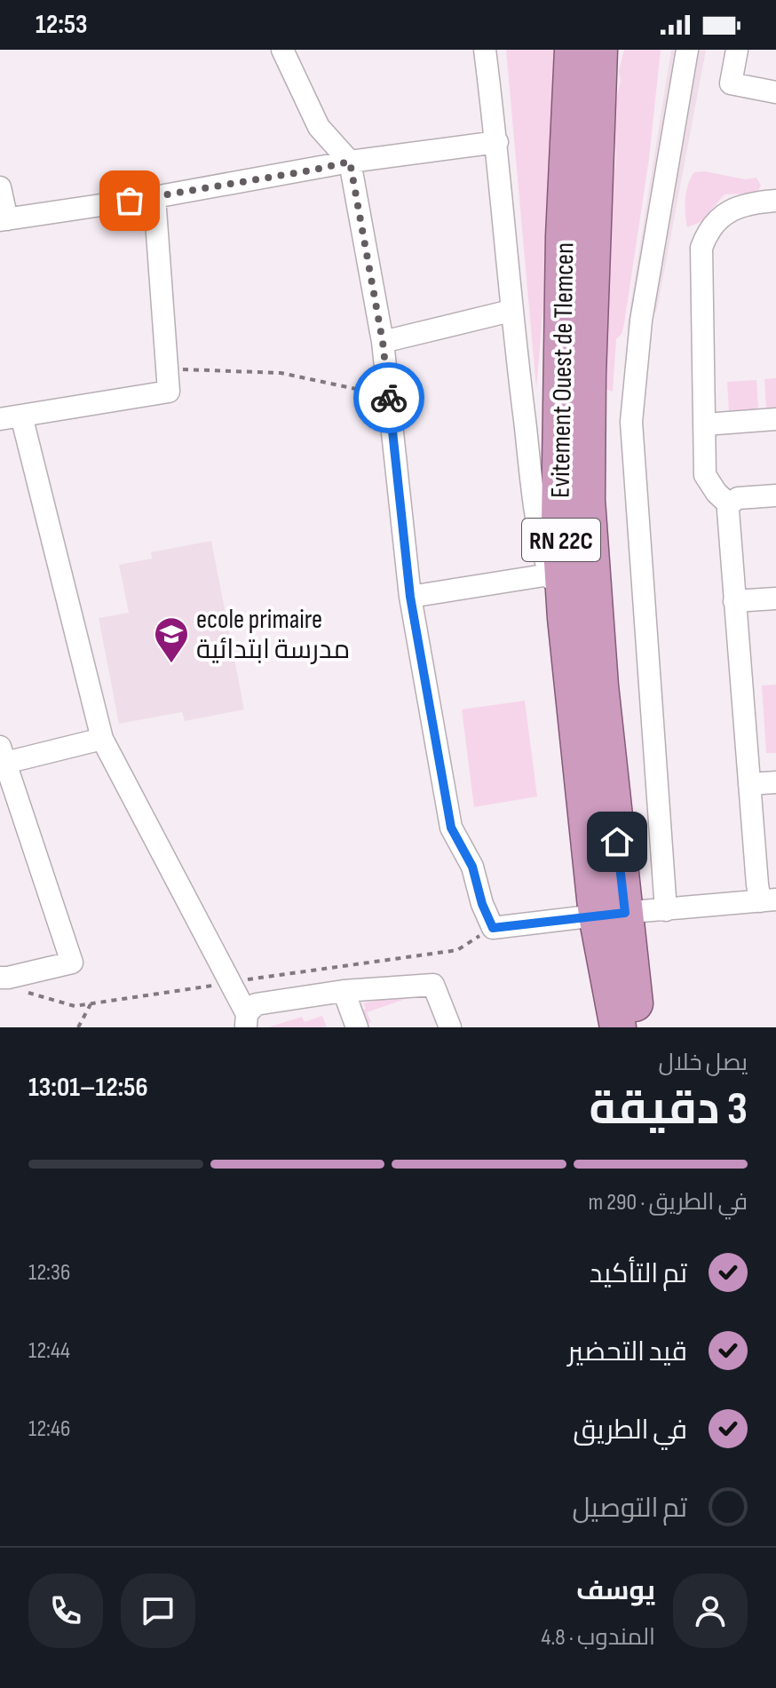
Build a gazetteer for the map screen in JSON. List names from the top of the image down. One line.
{"streets":{"highway":["Evitement Ouest de Tlemcen","RN 22C"]},"places":{"school or university":["ecole primaire مدرسة ابتدائية"]},"page":{"status":"12:53","heading":["3 دقيقة","يصل خلال","12:56–13:01"],"panel":["يوسف","المندوب · 4.8"],"bar":"في الطريق · 290 m","list":[["تم التأكيد","12:36"],["قيد التحضير","12:44"],["في الطريق","12:46"],"تم التوصيل"]}}
